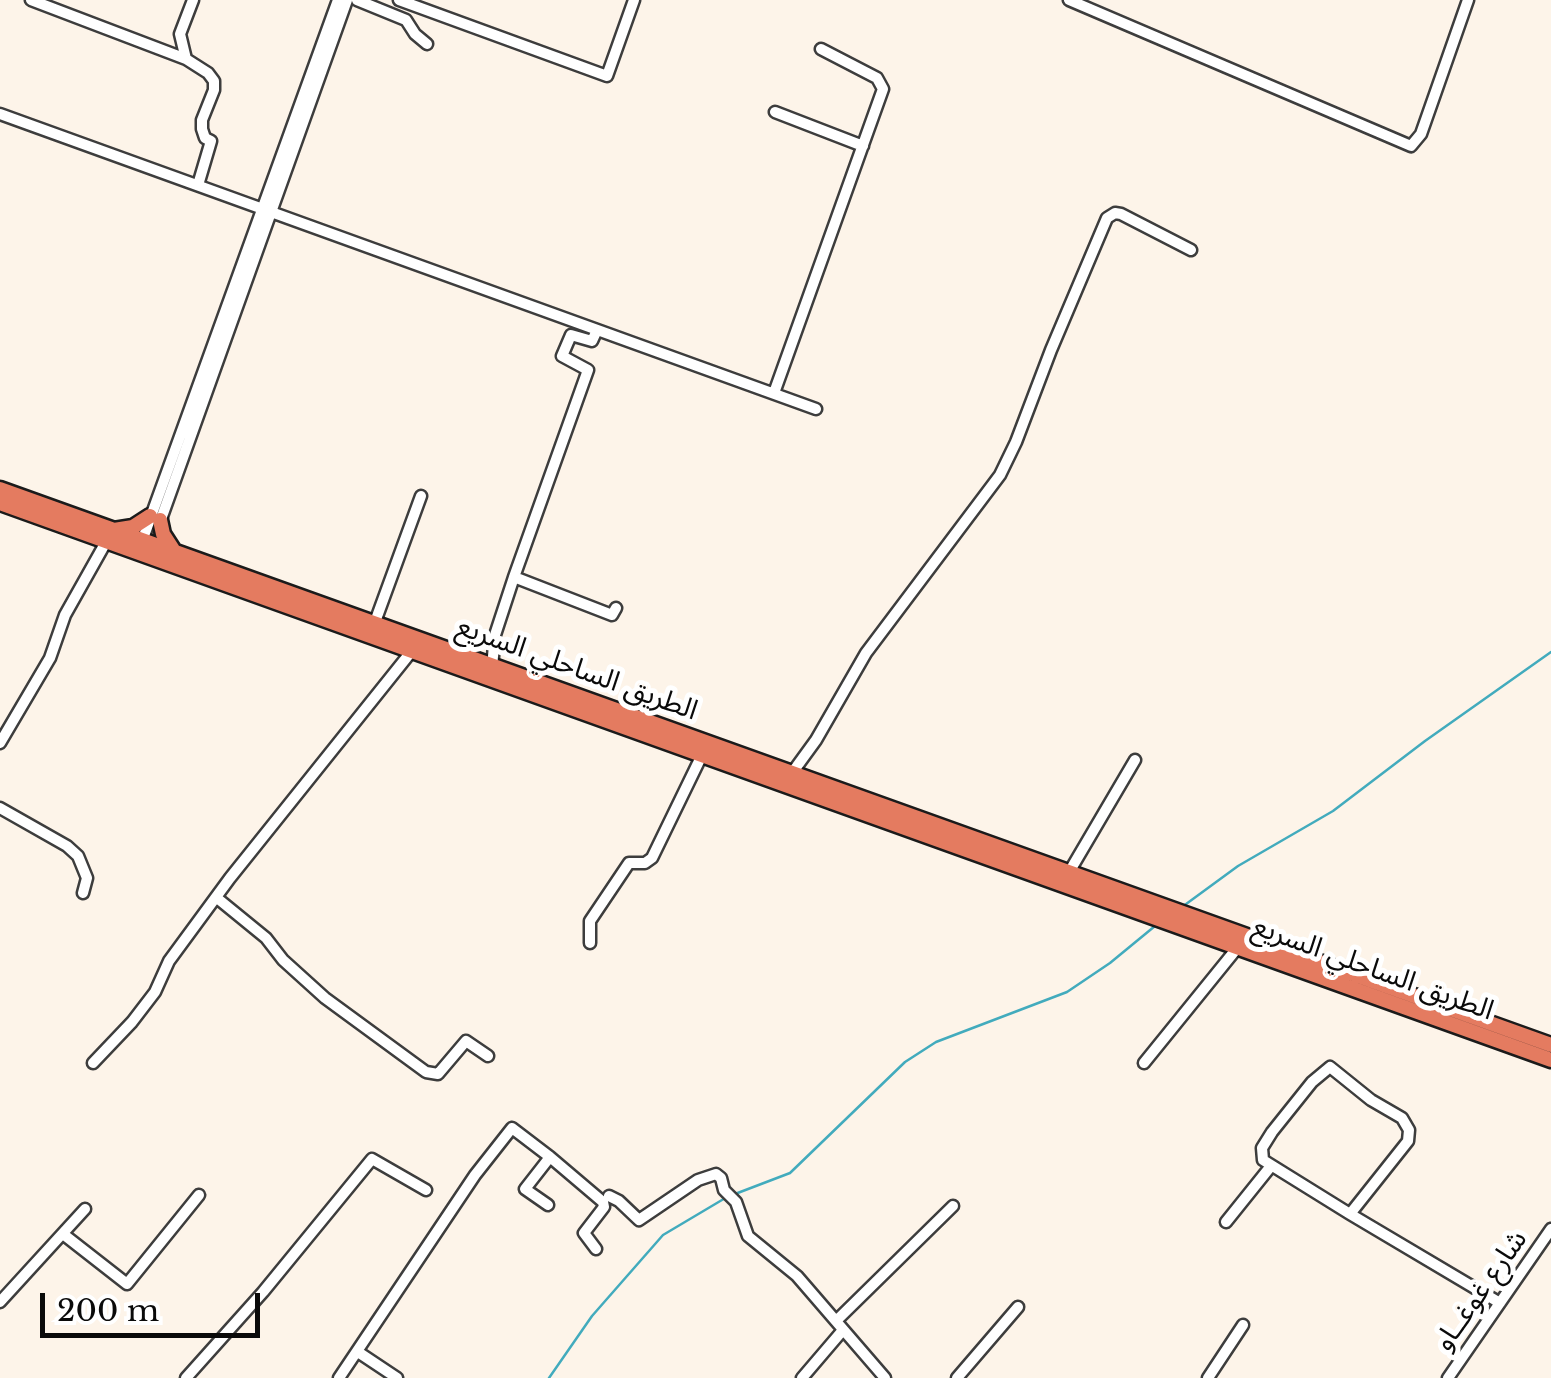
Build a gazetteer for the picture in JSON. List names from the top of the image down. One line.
{"streets":{"highway":["الطريق الساحلي السريع"],"street":["شارع غوغــاو"]},"scale_bar":"200 m"}
